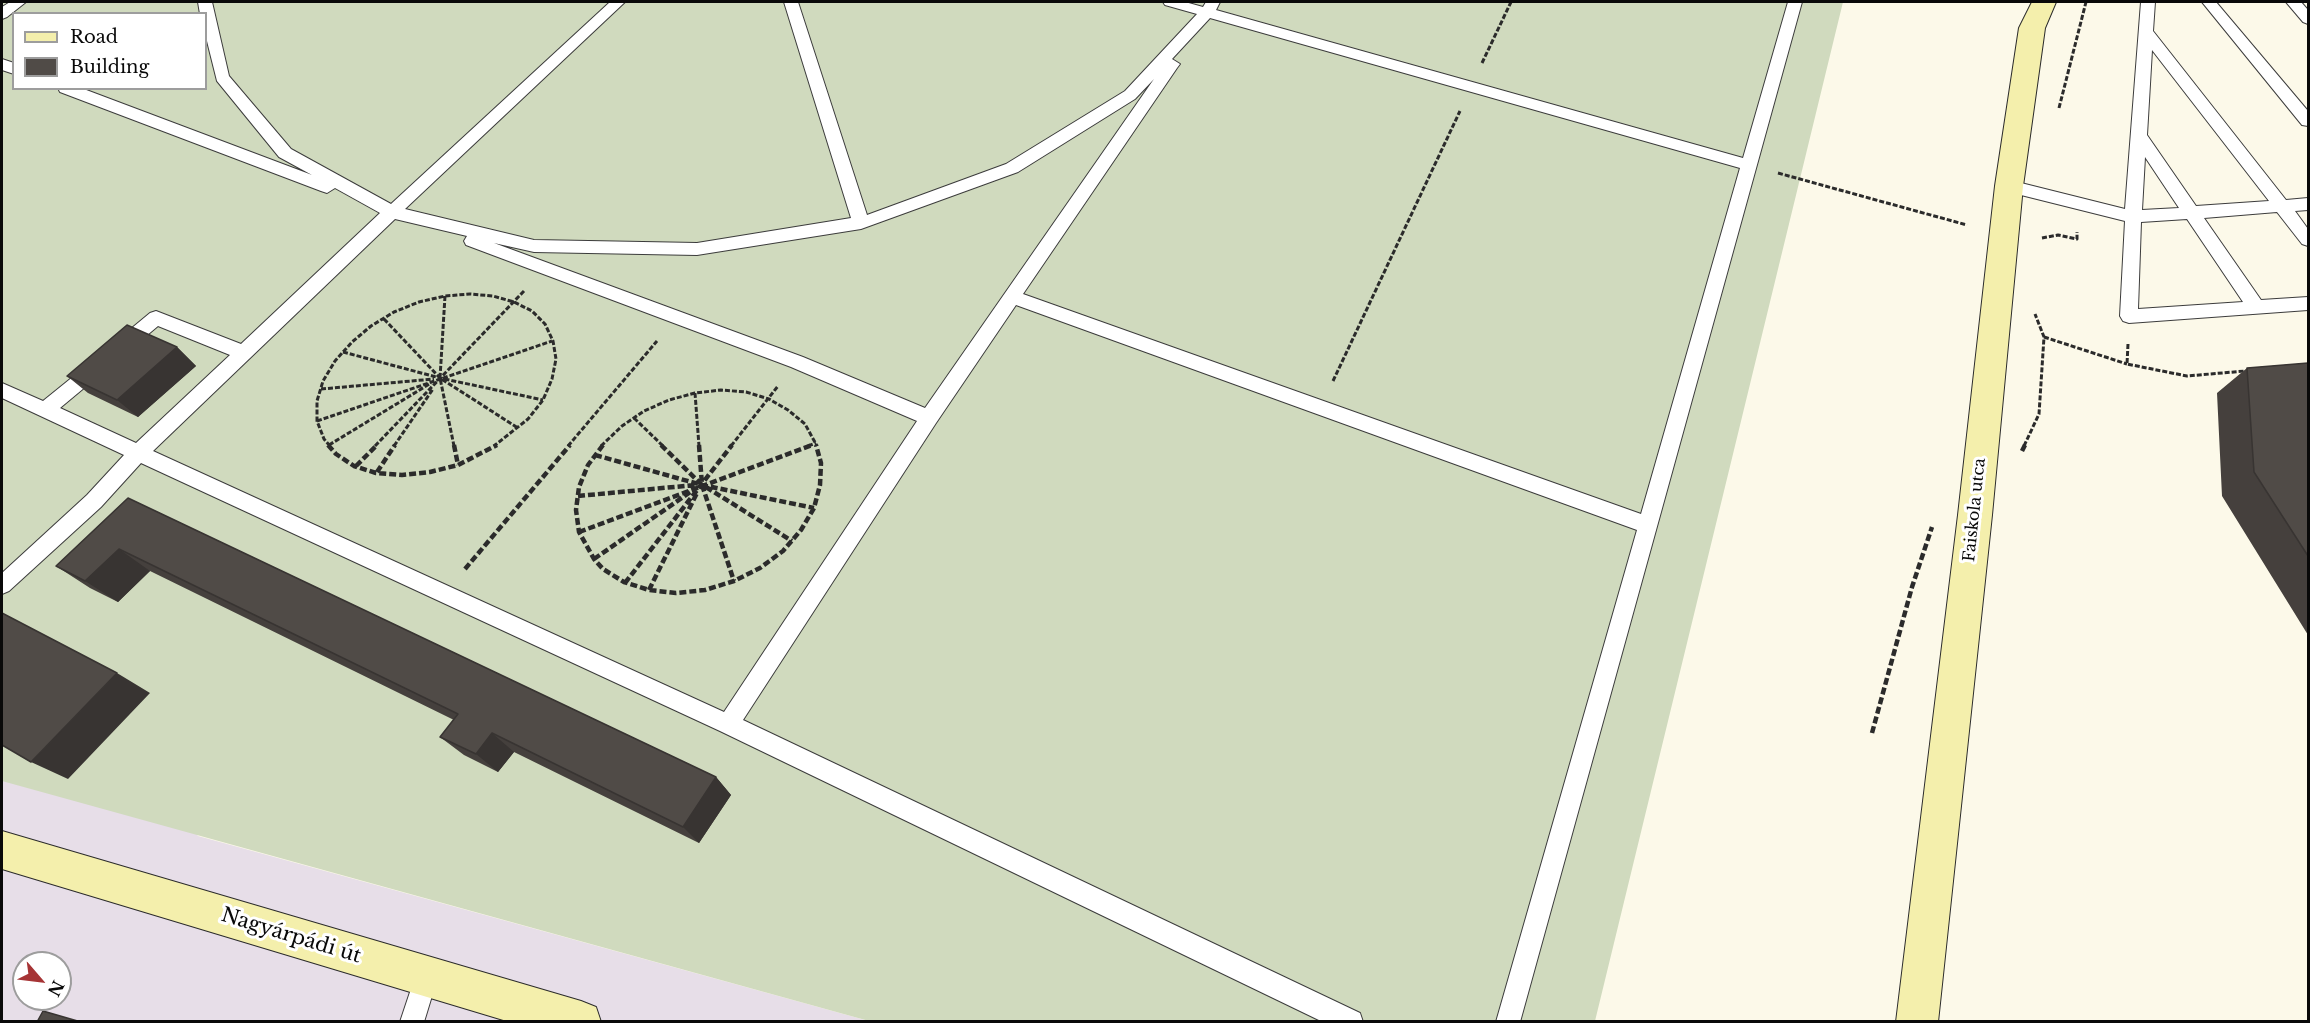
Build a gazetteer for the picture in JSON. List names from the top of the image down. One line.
{"streets":{"street":["Faiskola utca","Nagyárpádi út"]},"legend":["Road","Building"],"north":"bottom right"}
